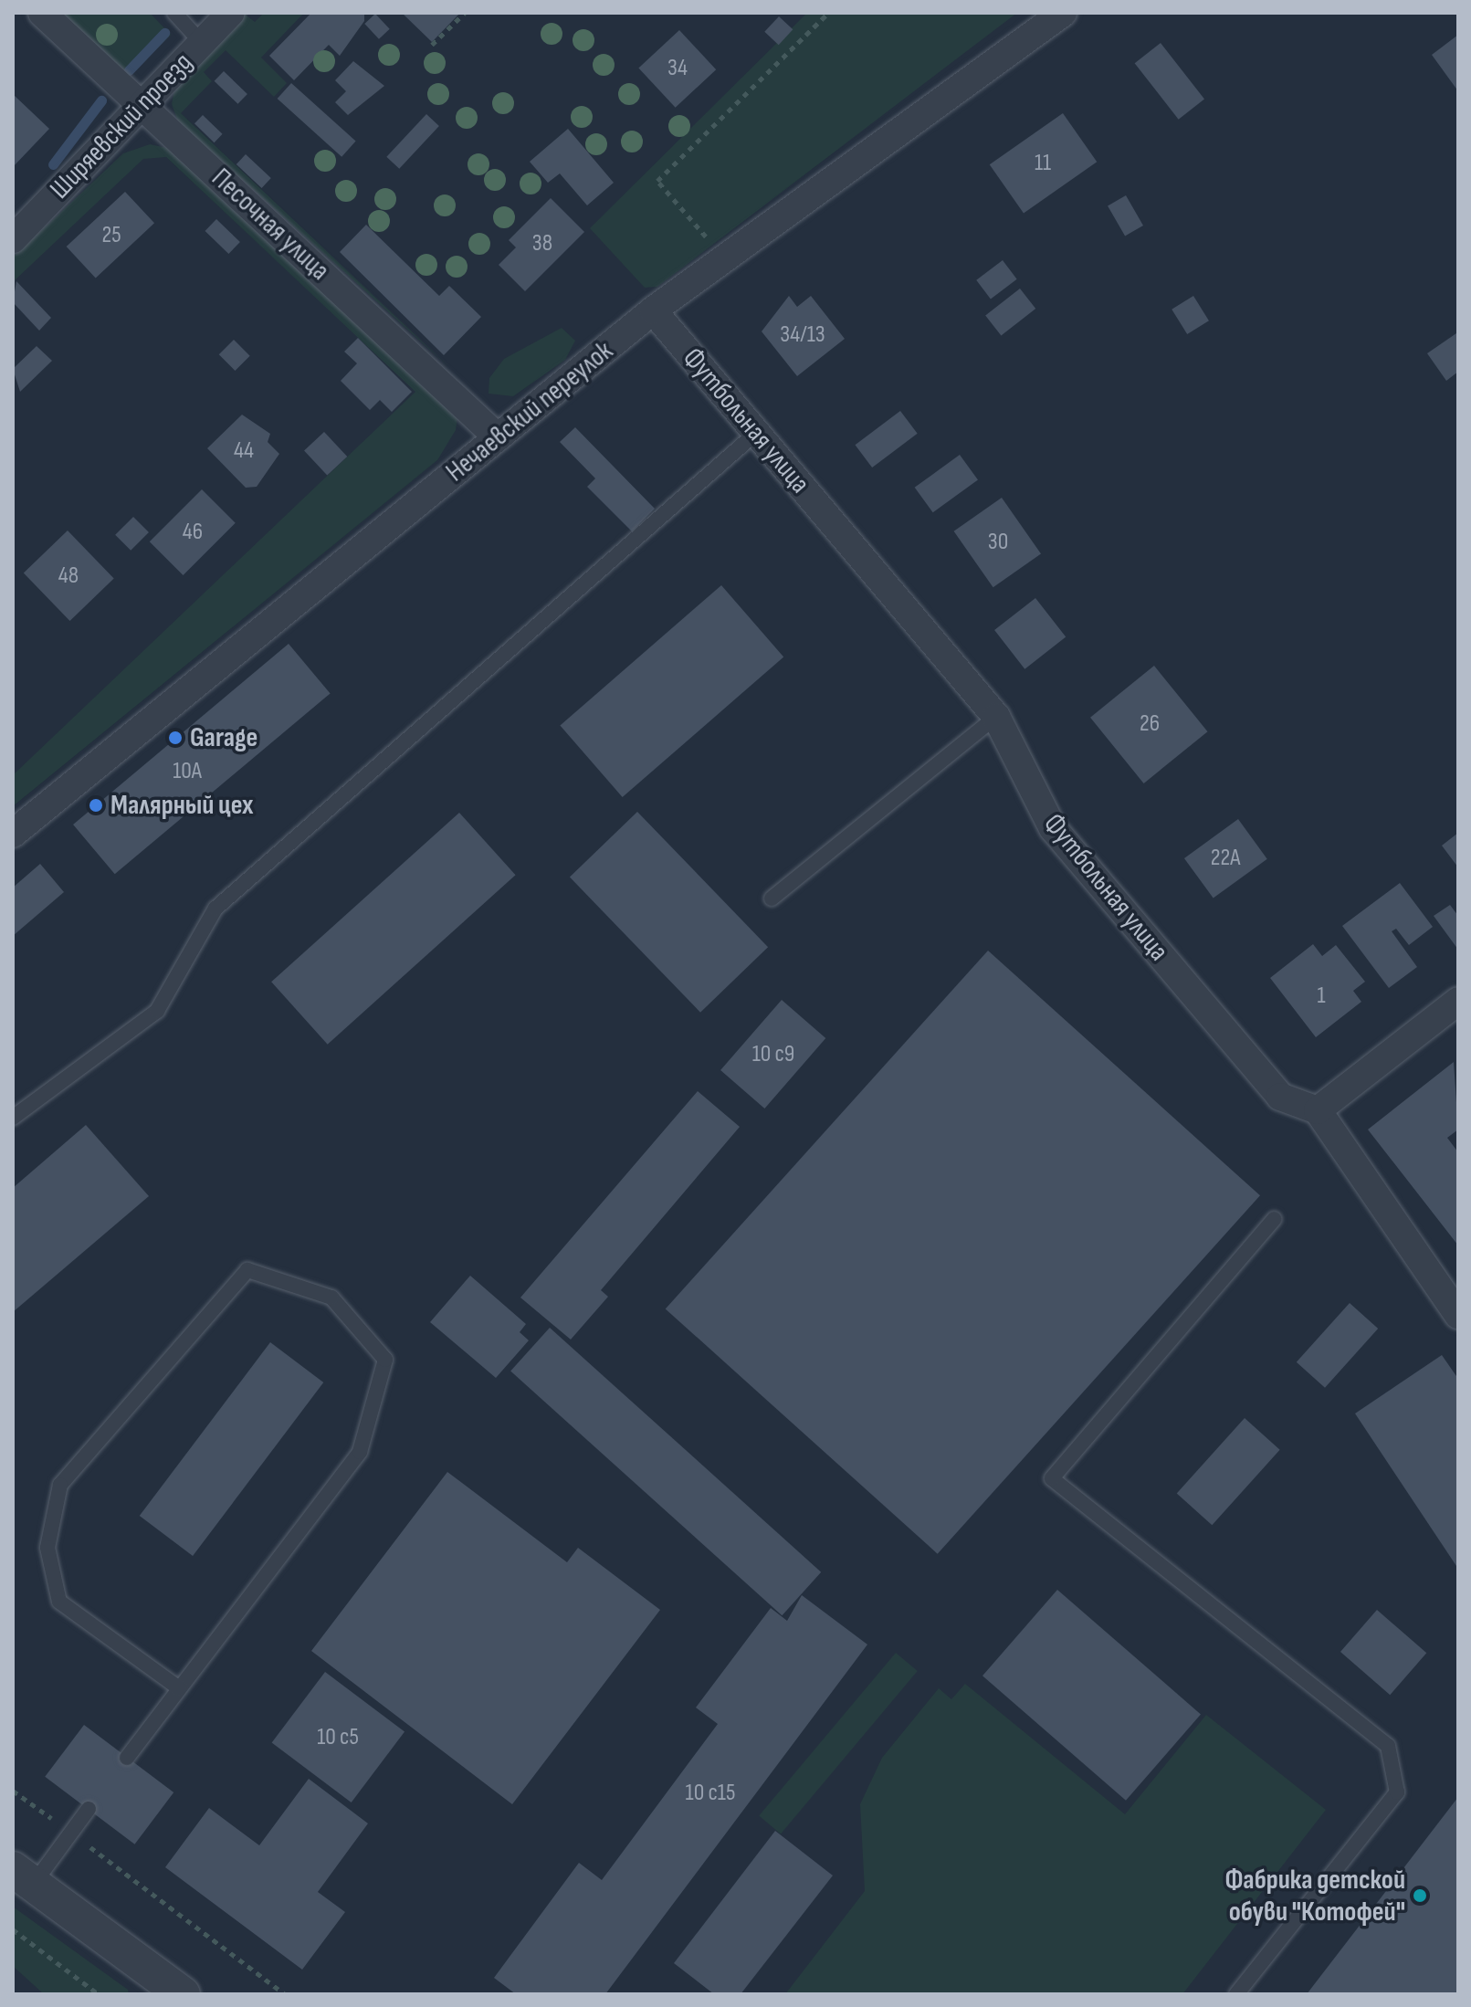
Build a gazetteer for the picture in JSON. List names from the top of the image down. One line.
{"streets":{"street":["Ширяевский проезд","Песочная улица","Нечаевский переулок","Футбольная улица"]},"crossings":[["Ширяевский проезд","Песочная улица"],["Песочная улица","Нечаевский переулок"],["Нечаевский переулок","Футбольная улица"]],"places":["Garage","Малярный цех","Фабрика детской обуви \"Котофей\""],"house_numbers":["34","11","25","38","34/13","44","46","30","48","26","10А","22А","1","10 с9","10 с5","10 с15"]}
